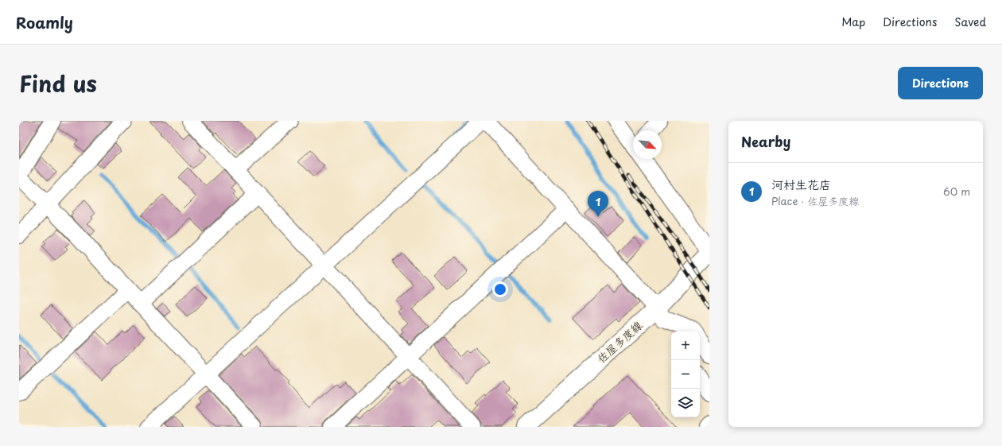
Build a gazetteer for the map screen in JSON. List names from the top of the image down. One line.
{"streets":{"main road":["佐屋多度線"]},"north":"bottom right","page":{"header":"Roamly","nav":["Map","Directions","Saved"],"title":"Find us","buttons":"Directions","heading":"Nearby","list":[{"mark":"1","name":"河村生花店","note":"Place · 佐屋多度線","value":"60 m"}],"pins":"1","map_buttons":["+","−"]}}
